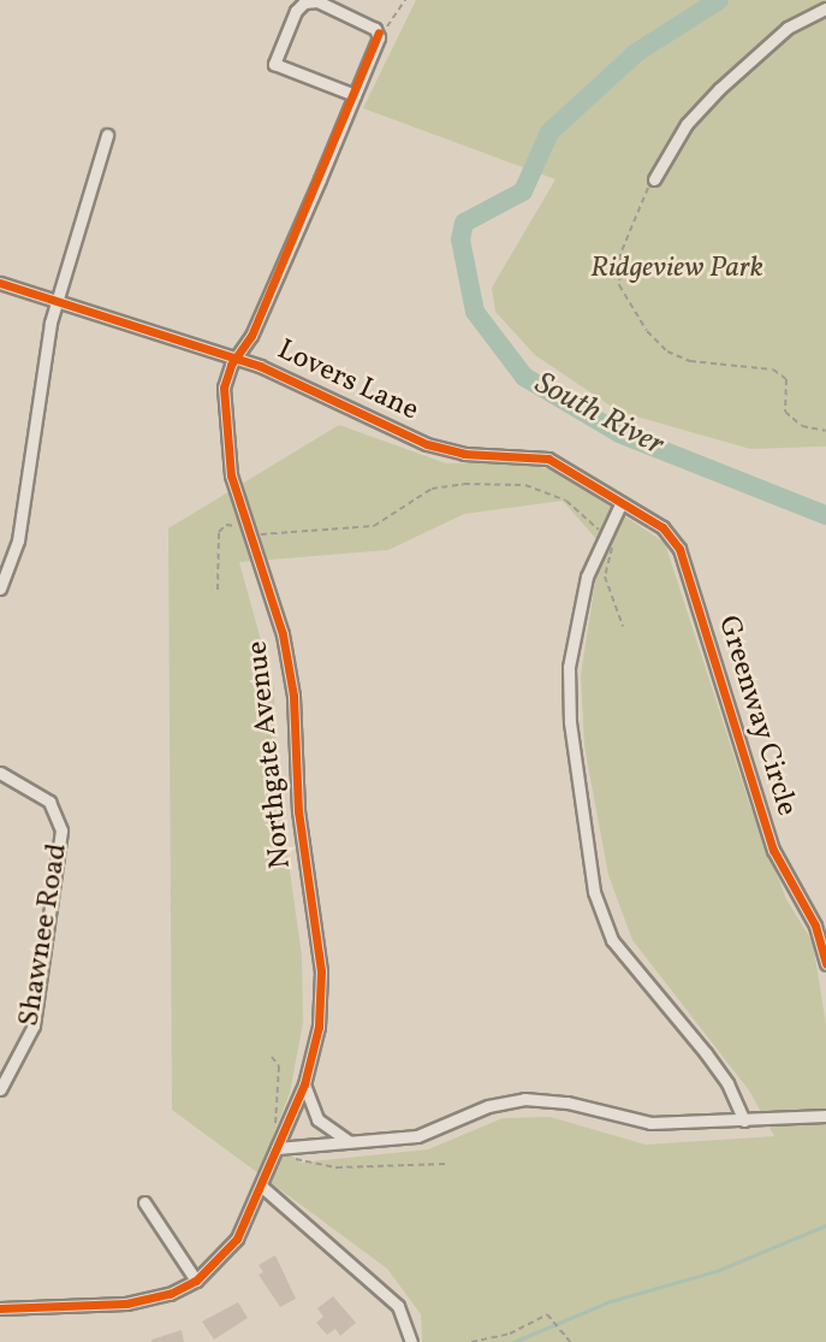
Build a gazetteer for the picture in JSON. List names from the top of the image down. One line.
{"streets":{"street":["Lovers Lane","Greenway Circle","Northgate Avenue","Shawnee Road"]},"crossings":[["Lovers Lane","Greenway Circle"],["Lovers Lane","Northgate Avenue"]],"water":["South River"],"parks":["Ridgeview Park"]}
